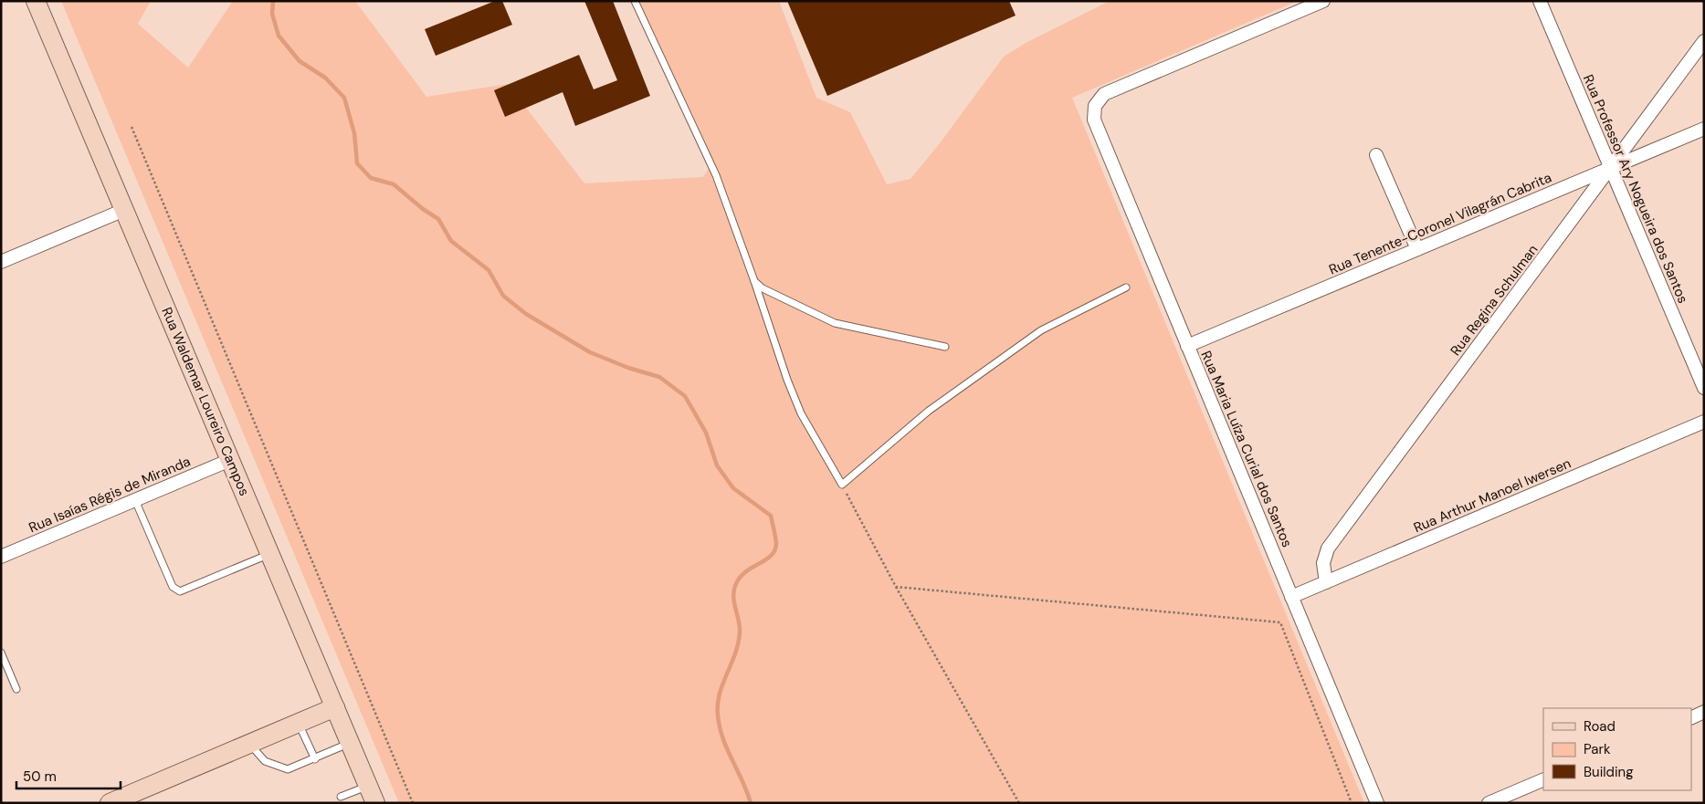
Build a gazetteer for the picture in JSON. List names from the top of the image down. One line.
{"streets":{"main road":["Rua Waldemar Loureiro Campos"],"street":["Rua Professor Ary Nogueira dos Santos","Rua Tenente-Coronel Vilagrán Cabrita","Rua Regina Schulman","Rua Maria Luíza Curial dos Santos","Rua Isaías Régis de Miranda","Rua Arthur Manoel Iwersen"]},"crossings":[["Rua Professor Ary Nogueira dos Santos","Rua Tenente-Coronel Vilagrán Cabrita"],["Rua Professor Ary Nogueira dos Santos","Rua Regina Schulman"],["Rua Tenente-Coronel Vilagrán Cabrita","Rua Regina Schulman"],["Rua Tenente-Coronel Vilagrán Cabrita","Rua Maria Luíza Curial dos Santos"],["Rua Regina Schulman","Rua Arthur Manoel Iwersen"],["Rua Waldemar Loureiro Campos","Rua Isaías Régis de Miranda"],["Rua Maria Luíza Curial dos Santos","Rua Arthur Manoel Iwersen"]],"legend":["Road","Park","Building"],"scale_bar":"50 m"}
